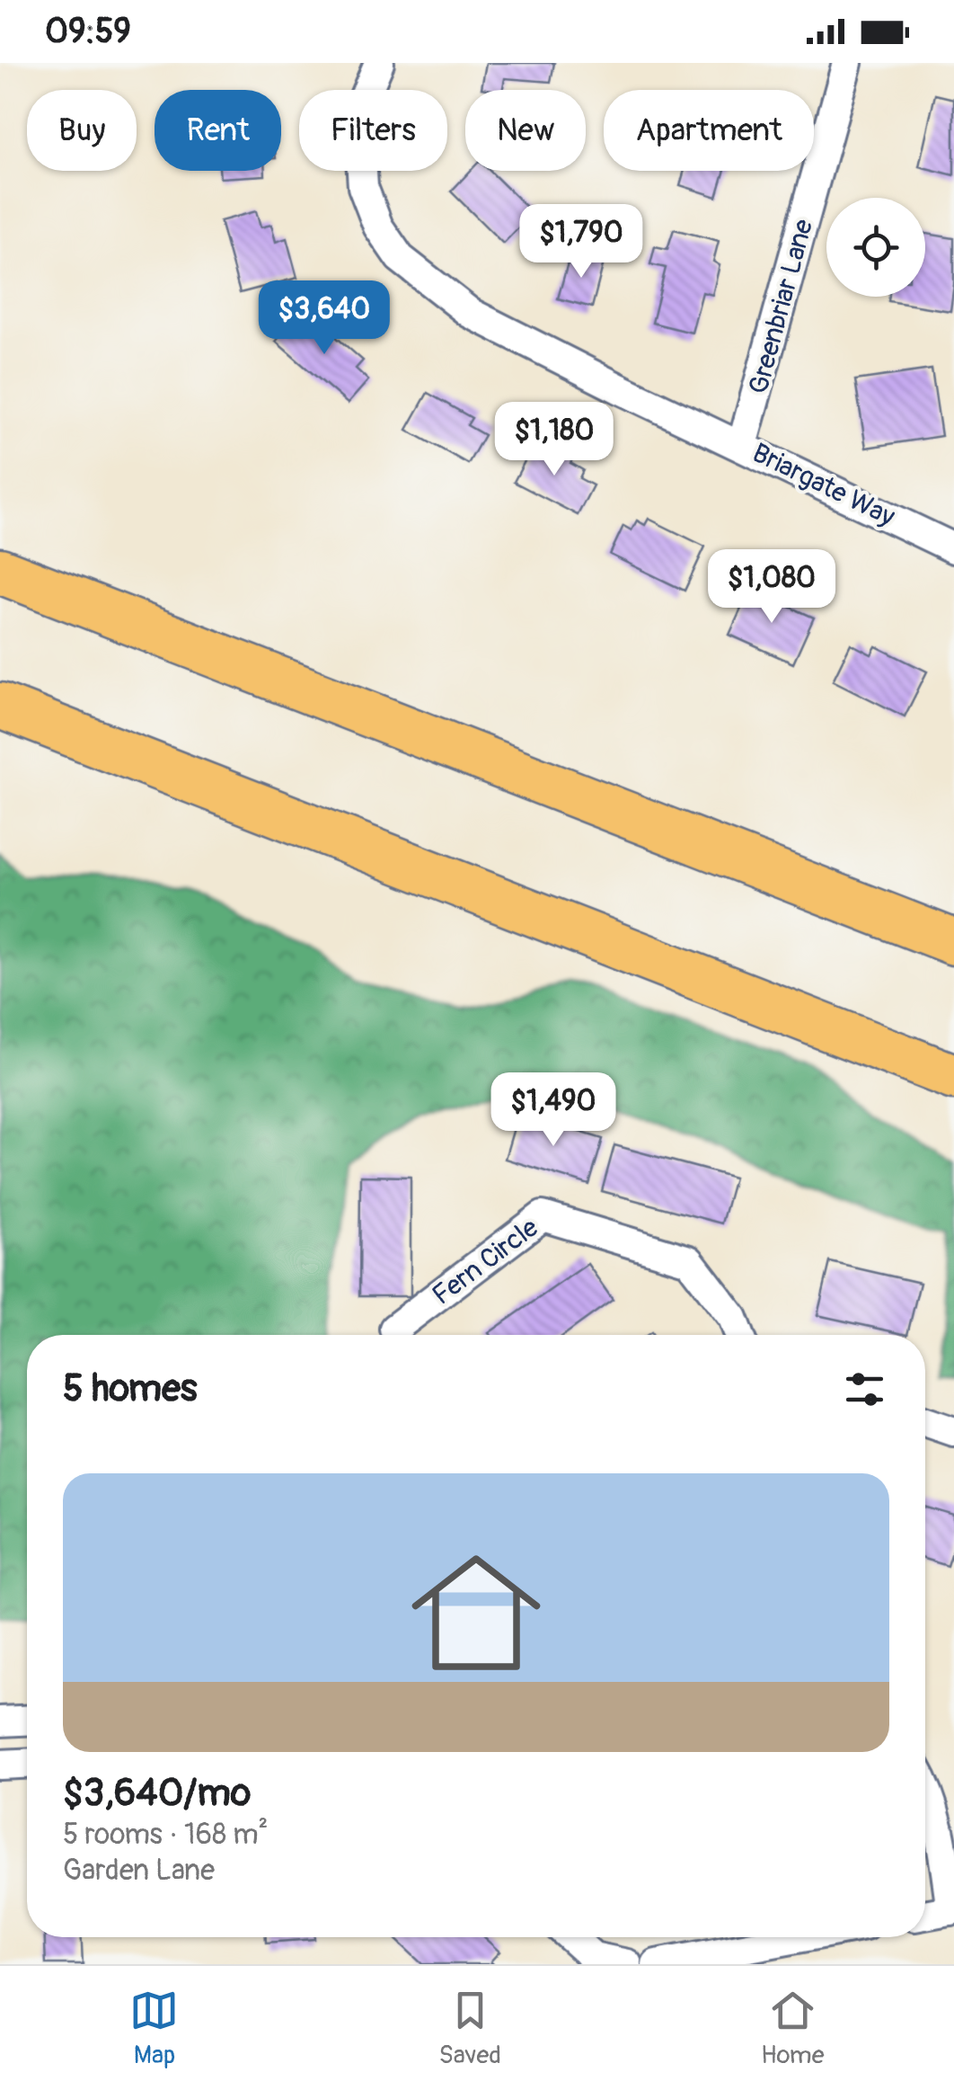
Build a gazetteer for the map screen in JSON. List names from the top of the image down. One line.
{"streets":{"street":["Greenbriar Lane","Briargate Way","Fern Circle"]},"crossings":[["Greenbriar Lane","Briargate Way"]],"page":{"status":"09:59","chip":["Buy","Rent","Filters","New","Apartment"],"price":["$1,790","$3,640","$1,180","$1,080","$1,490"],"heading":"5 homes","list":[{"name":"$3,640/mo","note":"5 rooms · 168 m² · Garden Lane"}],"tabs":["Map","Saved","Home"]}}
